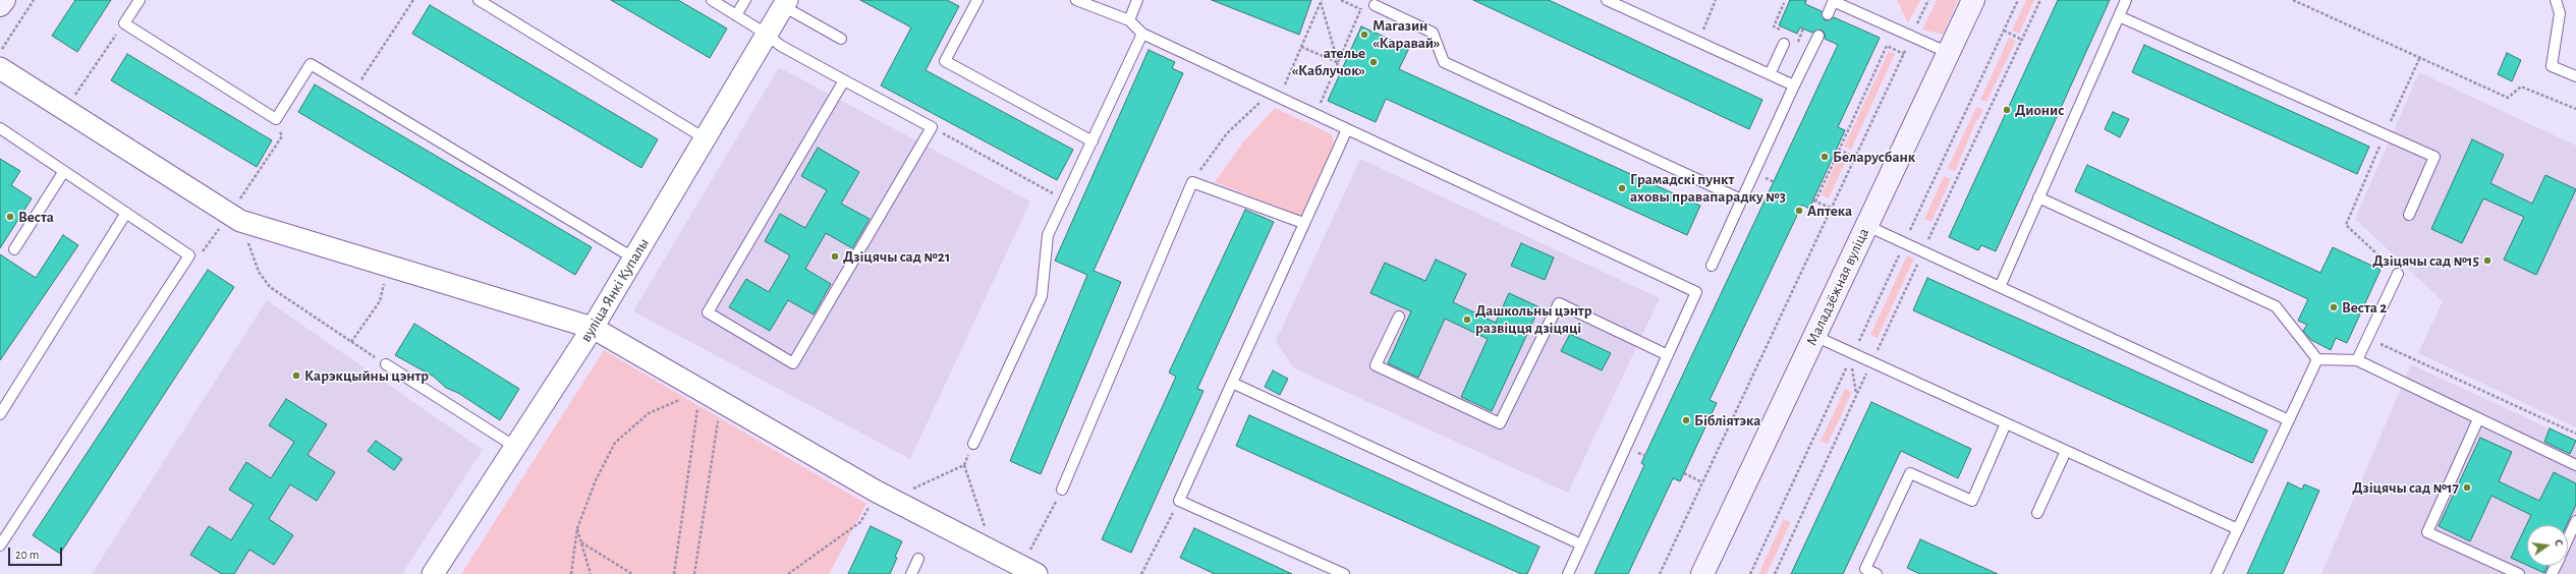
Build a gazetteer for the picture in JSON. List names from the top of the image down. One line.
{"streets":{"main road":["Маладзёжная вуліца"],"street":["вуліца Янкі Купалы"]},"places":["Магазин «Каравай»","ателье «Каблучок»","Дионис","Беларусбанк","Грамадскі пункт аховы правапарадку №3","Аптека","Веста","Дзіцячы сад №21","Дзіцячы сад №15","Веста 2","Дашкольны цэнтр развіцця дзіцяці","Карэкцыйны цэнтр","Бібліятэка","Дзіцячы сад №17"],"scale_bar":"20 m","north":"right"}
